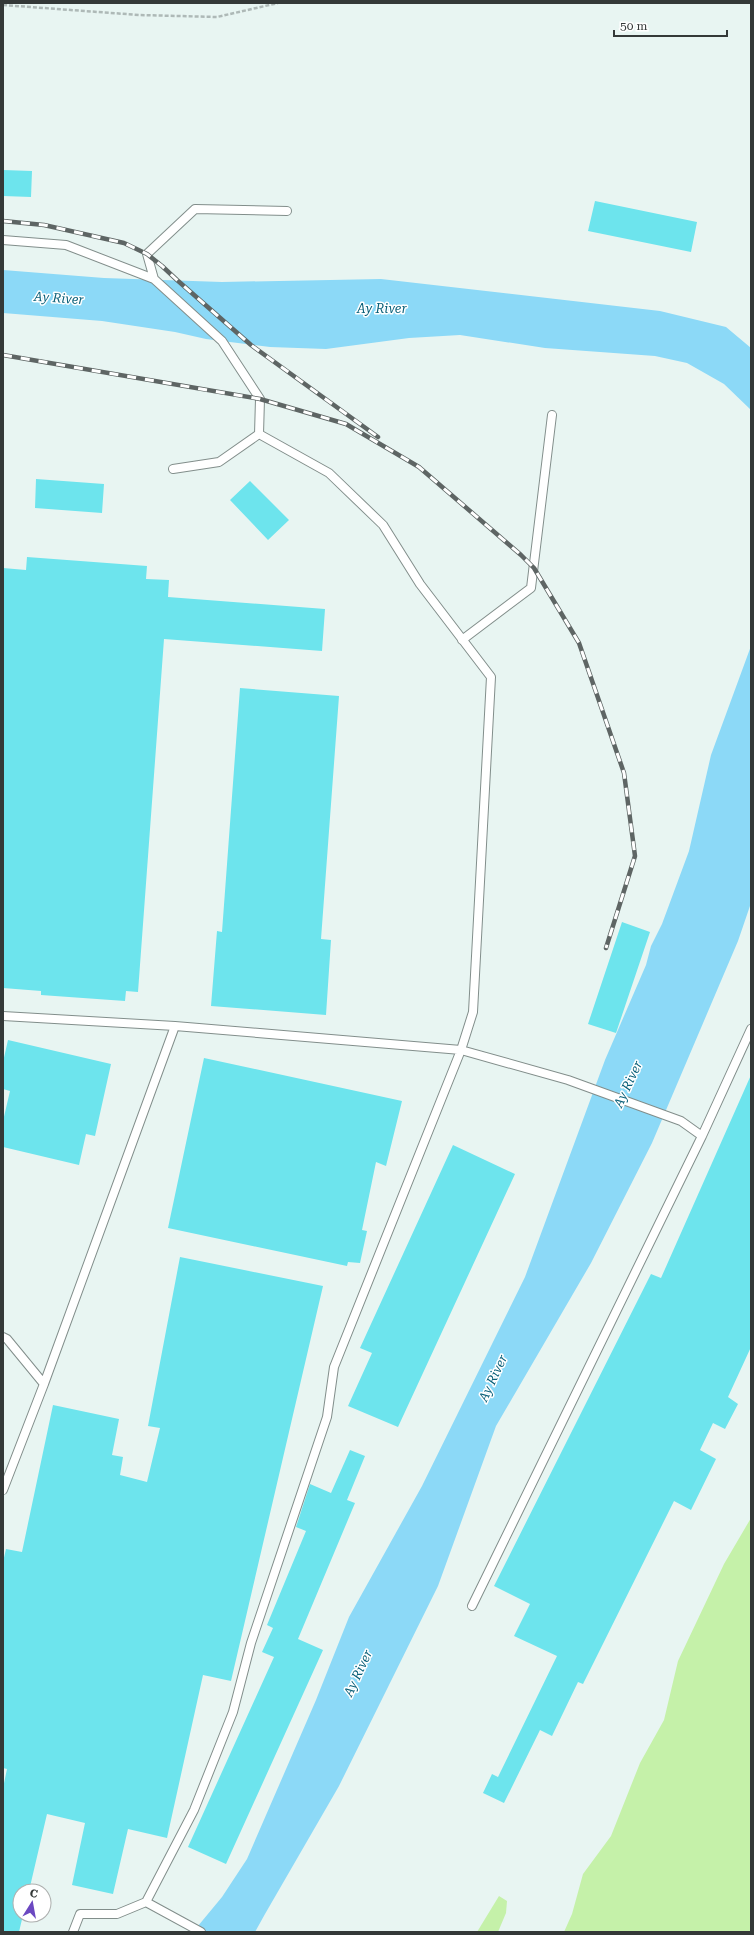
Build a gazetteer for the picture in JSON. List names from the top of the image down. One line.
{"water":["Ay River"],"scale_bar":"50 m","north":"top"}
